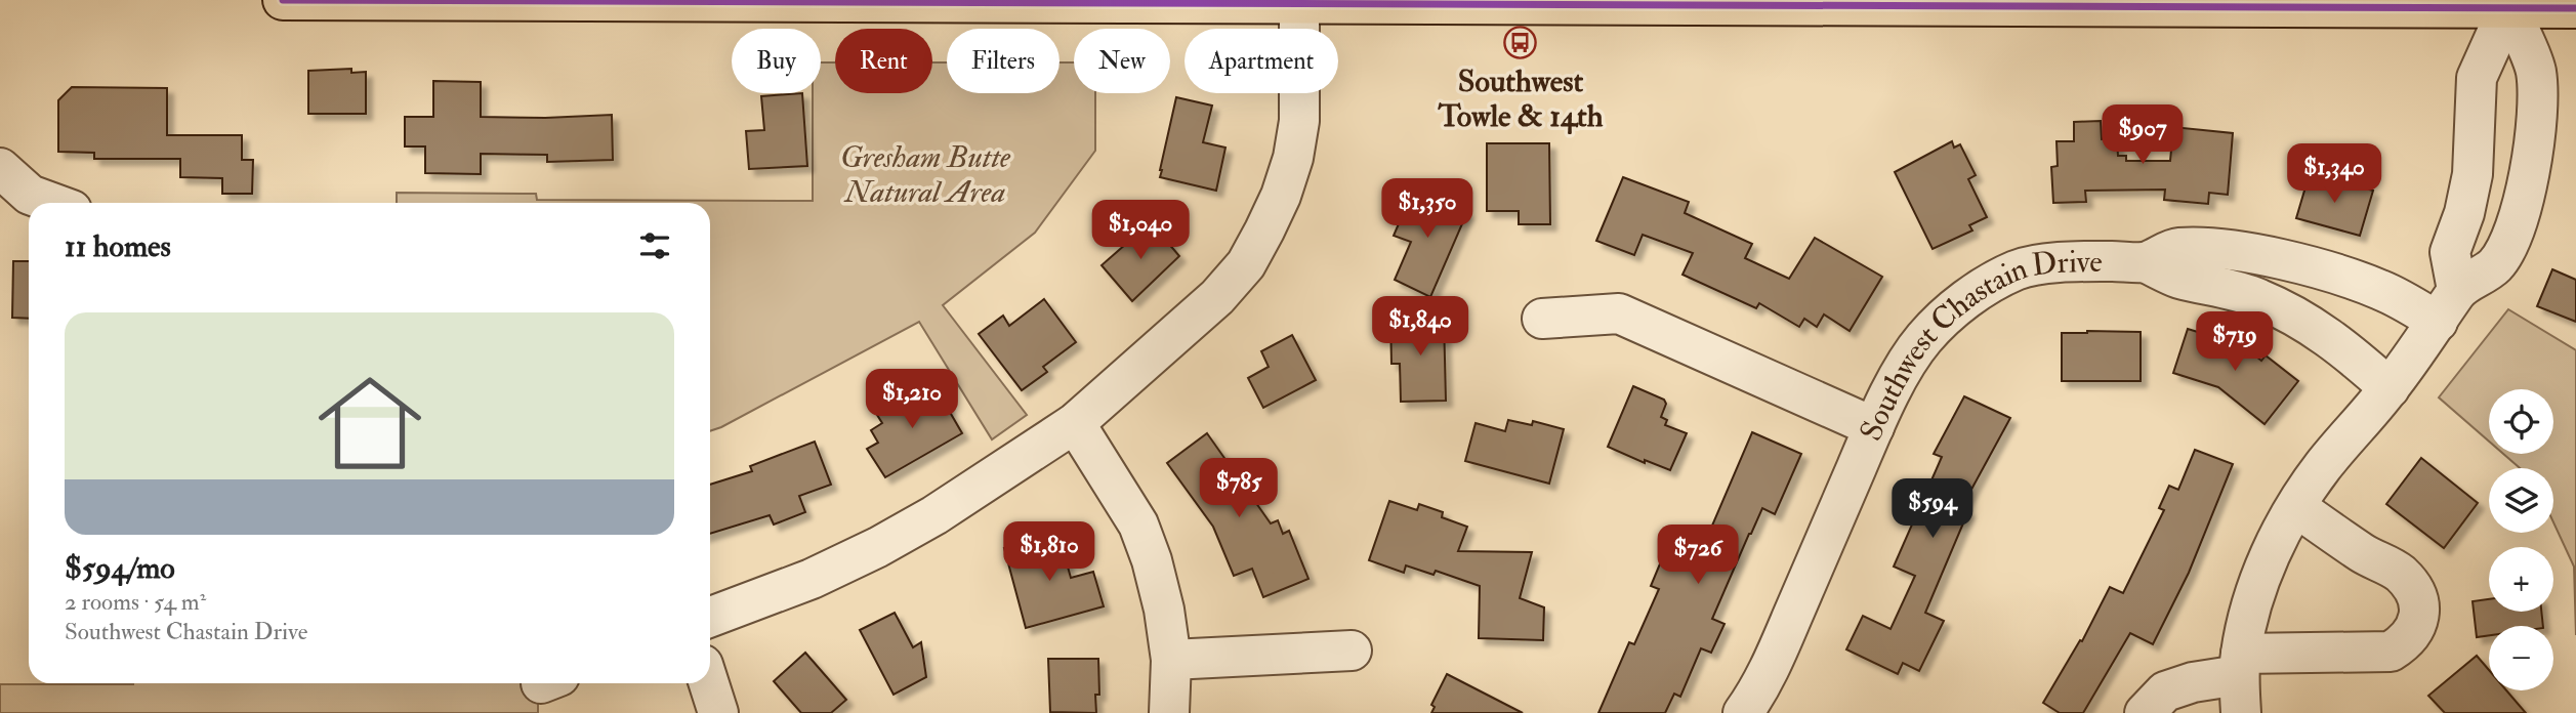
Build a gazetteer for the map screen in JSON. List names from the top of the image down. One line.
{"streets":{"street":["Southwest Chastain Drive"]},"parks":["Gresham Butte Natural Area"],"places":{"bus stop":["Southwest Towle & 14th"]},"page":{"chip":["Buy","Rent","Filters","New","Apartment"],"price":["$907","$1,340","$1,350","$1,040","$1,840","$719","$1,210","$785","$594","$1,810","$726"],"heading":"11 homes","list":[{"name":"$594/mo","note":"2 rooms · 54 m² · Southwest Chastain Drive"}],"map_buttons":["+","−"]}}
